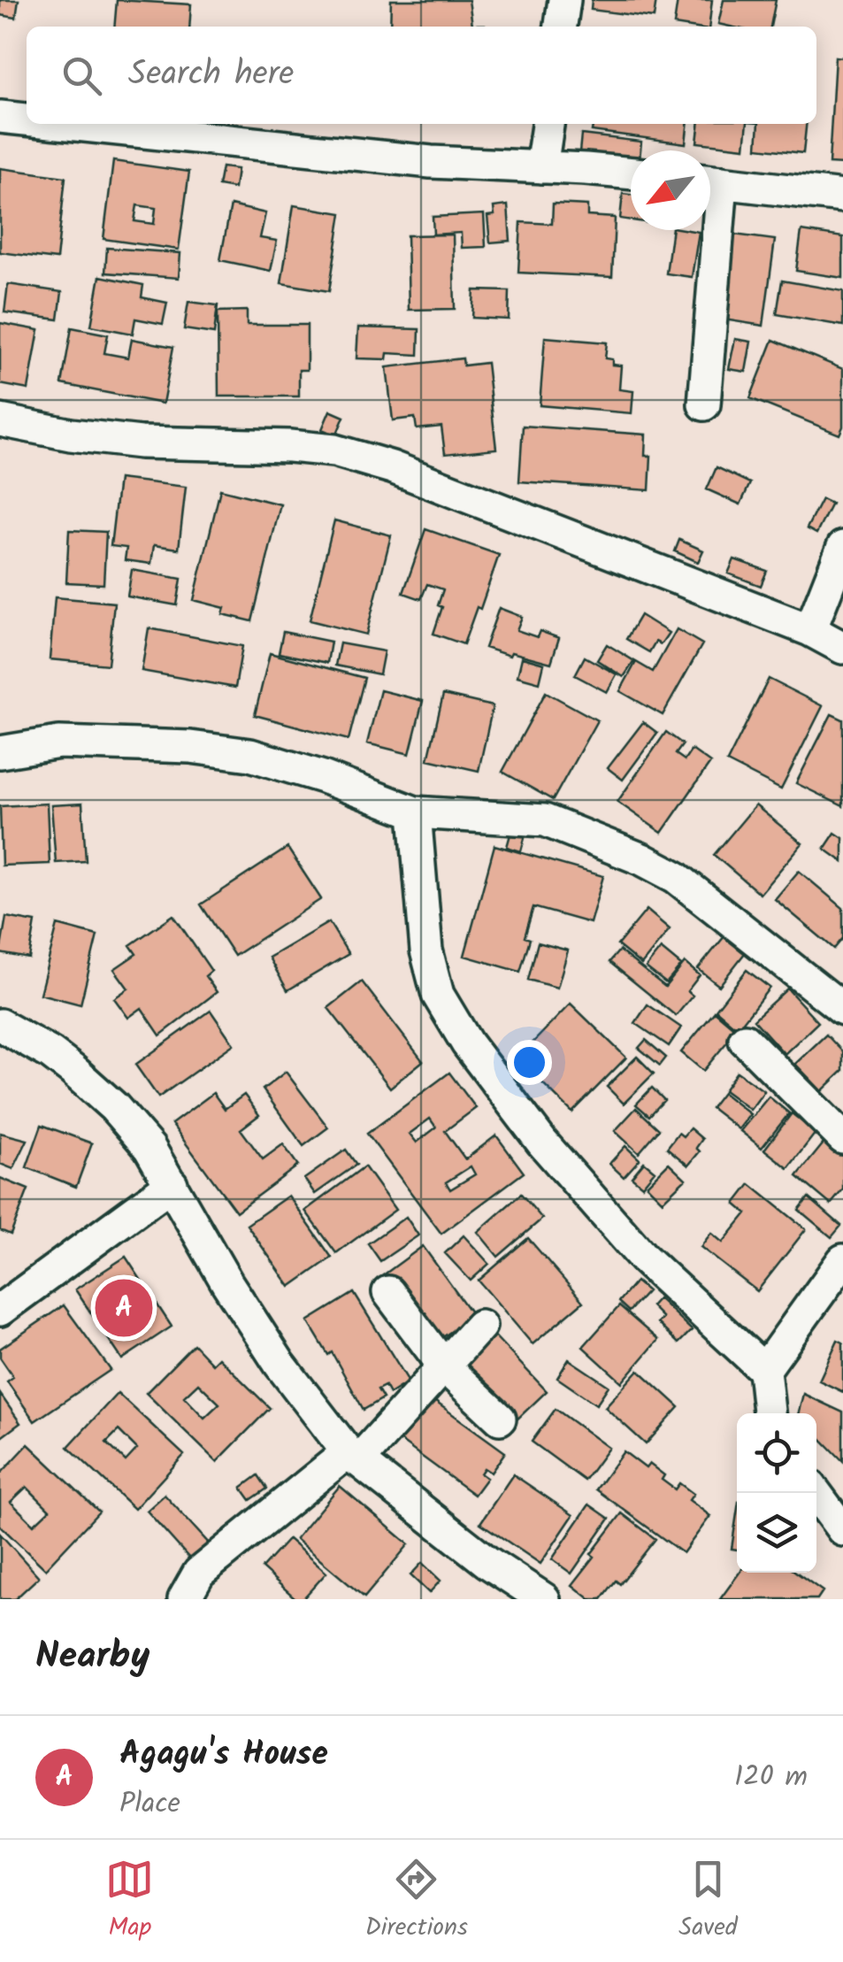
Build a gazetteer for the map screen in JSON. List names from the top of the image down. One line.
{"north":"bottom left","page":{"search":"Search here","pins":"A","heading":"Nearby","list":[{"mark":"A","name":"Agagu's House","note":"Place","value":"120 m"}],"nav":["Map","Directions","Saved"]}}
